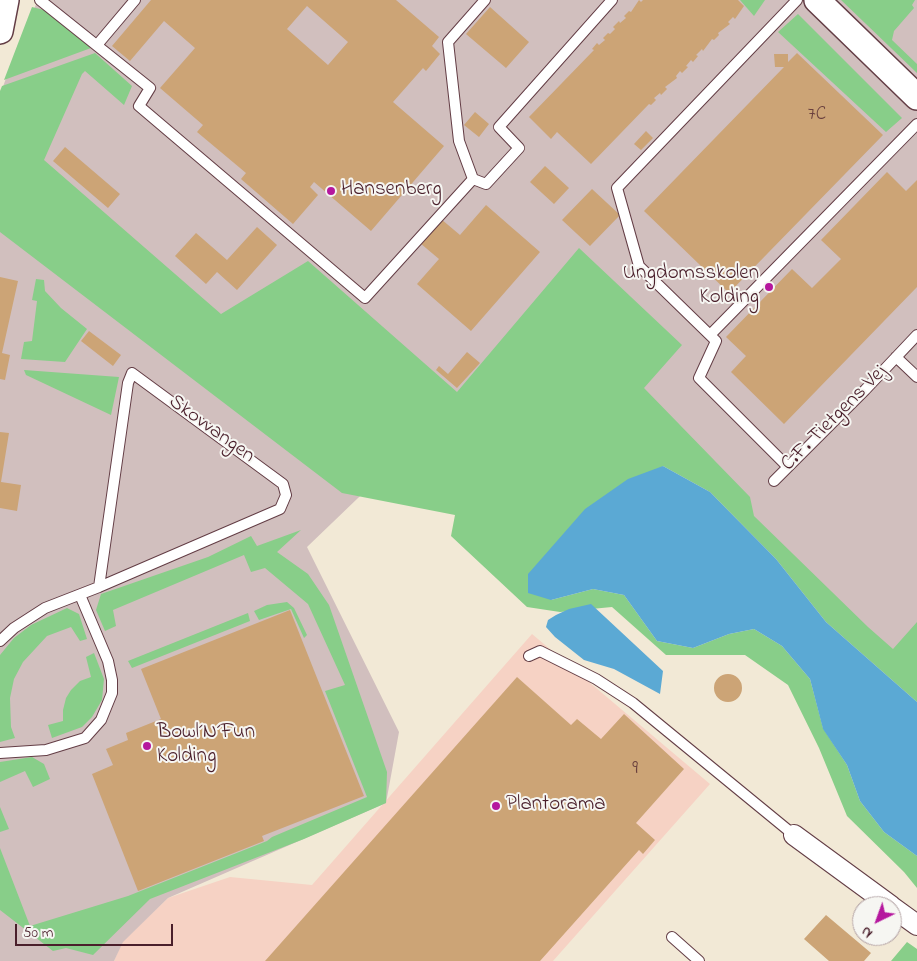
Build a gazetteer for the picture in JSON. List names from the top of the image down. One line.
{"streets":{"lane":["C.F. Tietgens Vej","Skovvangen"]},"places":["Hansenberg","Ungdomsskolen Kolding","Bowl´N´Fun Kolding","Plantorama"],"house_numbers":["7C","9"],"scale_bar":"50 m","north":"bottom left"}
